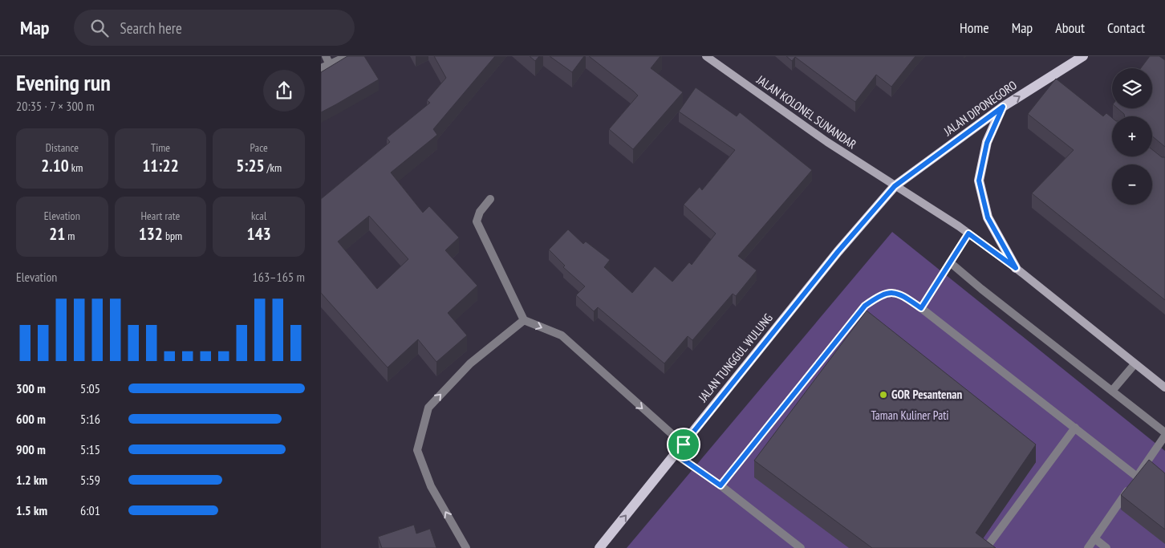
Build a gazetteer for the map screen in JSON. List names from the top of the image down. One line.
{"streets":{"main road":["JALAN DIPONEGORO","JALAN KOLONEL SUNANDAR","JALAN TUNGGUL WULUNG"]},"crossings":[["JALAN DIPONEGORO","JALAN KOLONEL SUNANDAR"],["JALAN DIPONEGORO","JALAN TUNGGUL WULUNG"],["JALAN KOLONEL SUNANDAR","JALAN TUNGGUL WULUNG"]],"one_way":["JALAN DIPONEGORO"],"parks":["Taman Kuliner Pati"],"places":["GOR Pesantenan"],"page":{"header":"Map","search":"Search here","nav":["Home","Map","About","Contact"],"heading":["Evening run","20:35 · 7 × 300 m"],"map_buttons":["+","−"],"stats":[["Distance","2.10 km"],["Time","11:22"],["Pace","5:25 /km"],["Elevation","21 m"],["Heart rate","132 bpm"],["kcal","143"]],"chart":["Elevation","163–165 m"],"list":[{"name":"300 m","note":"5:05"},{"name":"600 m","note":"5:16"},{"name":"900 m","note":"5:15"},{"name":"1.2 km","note":"5:59"},{"name":"1.5 km","note":"6:01"}]}}
